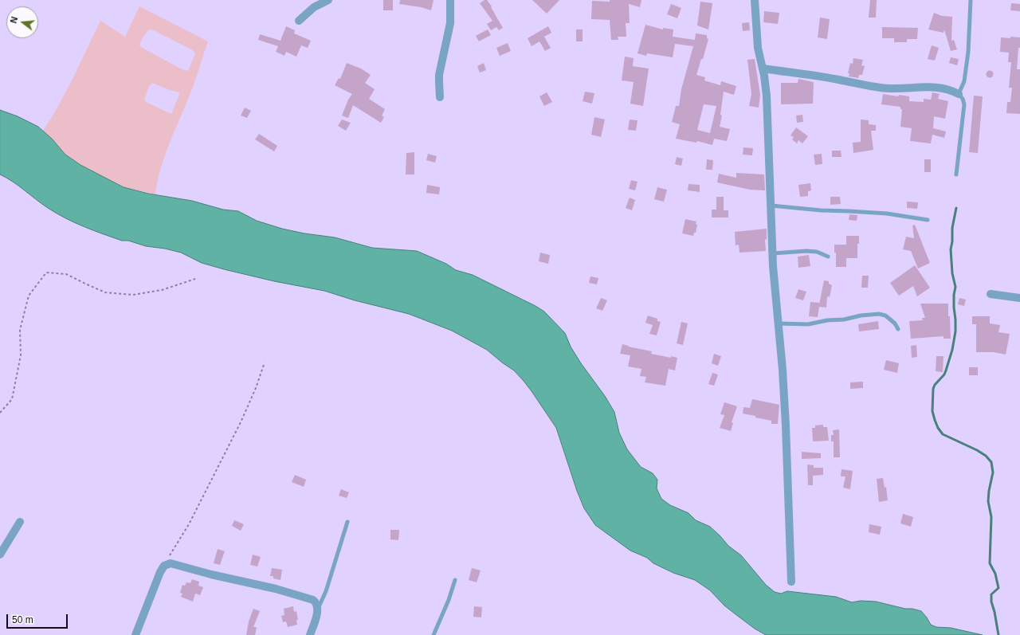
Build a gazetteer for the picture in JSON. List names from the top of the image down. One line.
{"scale_bar":"50 m","north":"left"}
